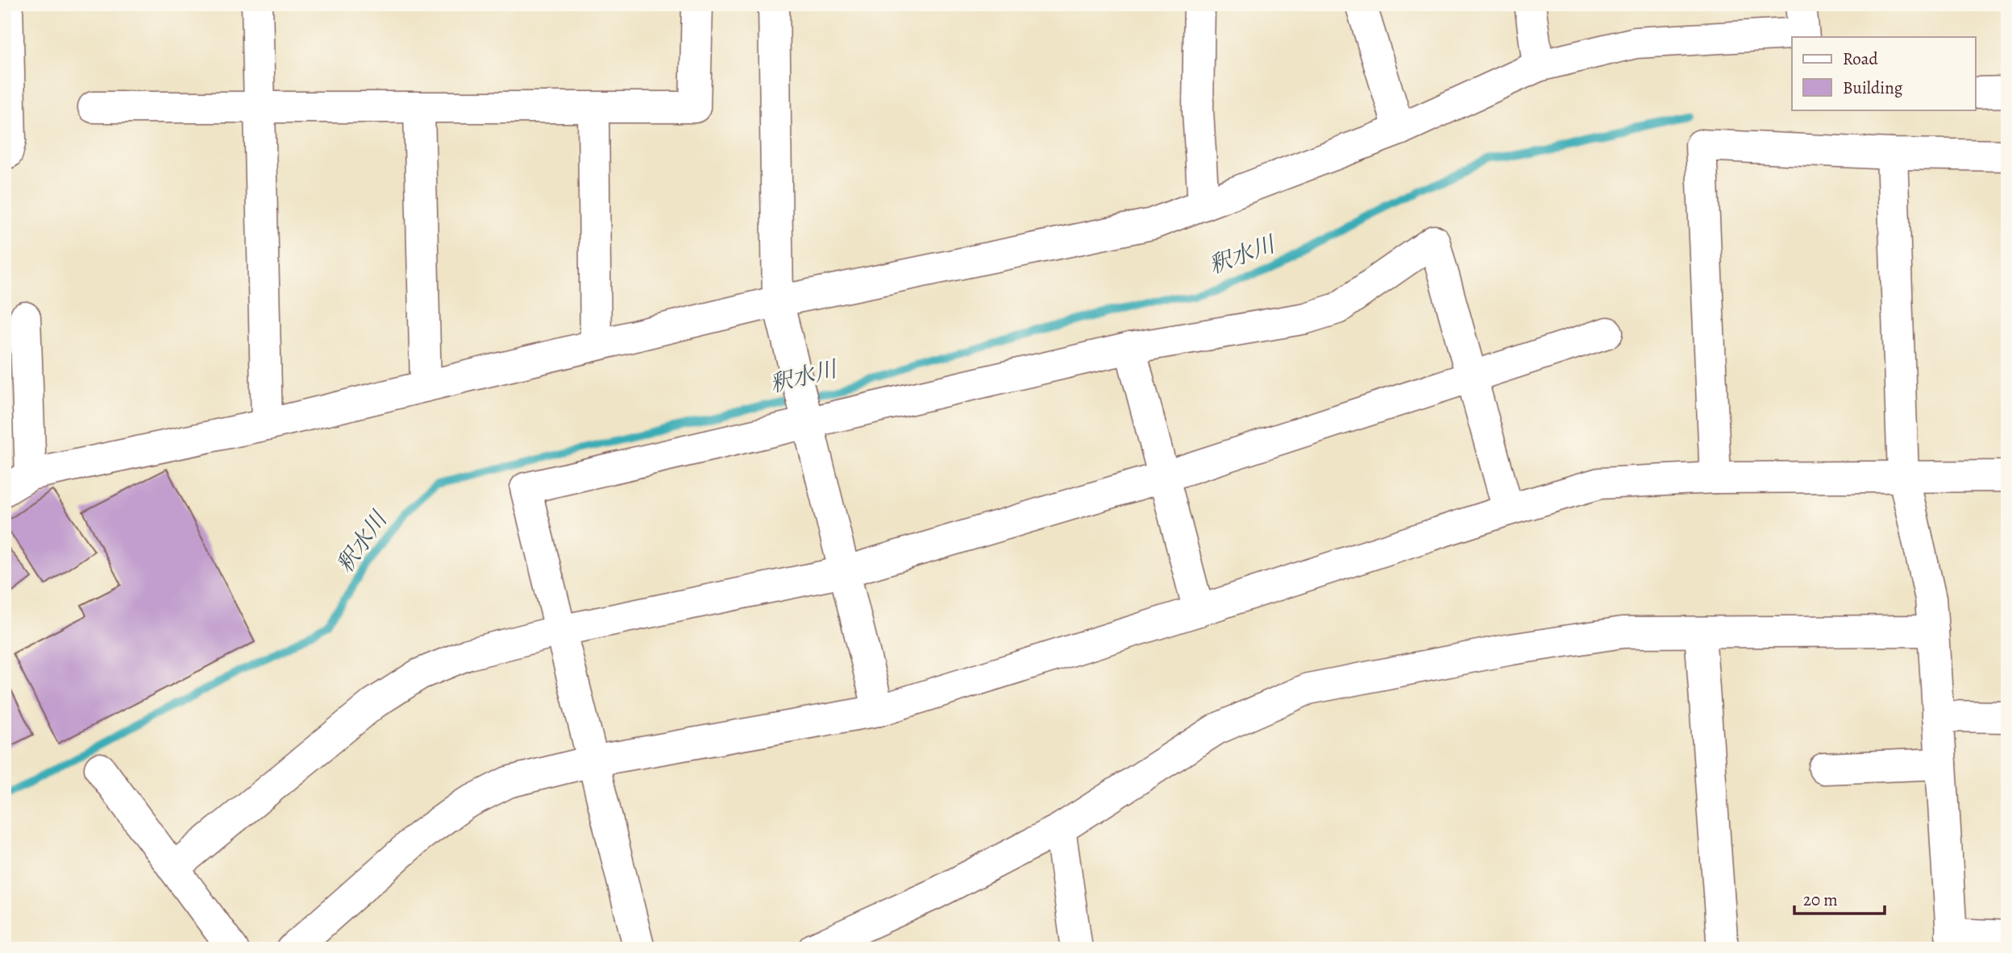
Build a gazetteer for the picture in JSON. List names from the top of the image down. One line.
{"water":["釈水川"],"legend":["Road","Building"],"scale_bar":"20 m"}
